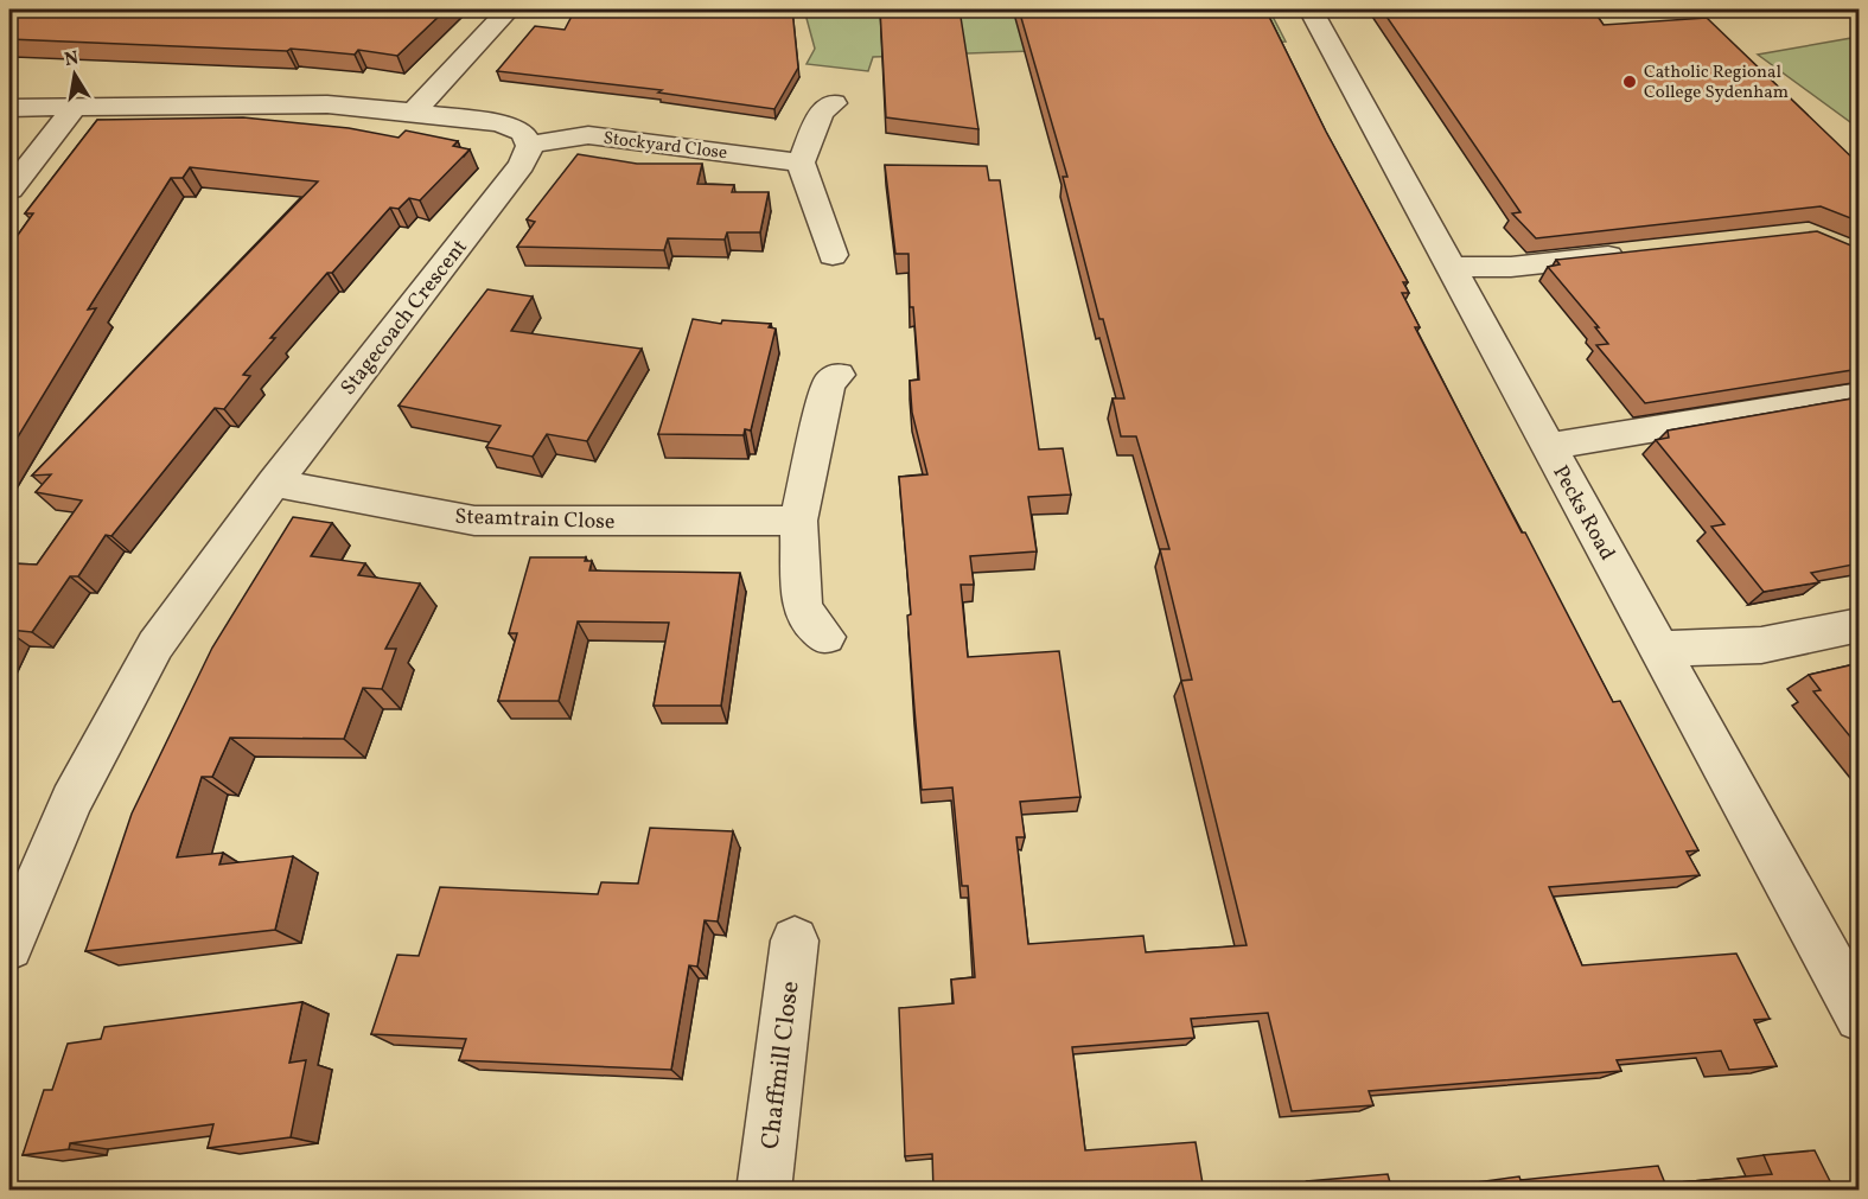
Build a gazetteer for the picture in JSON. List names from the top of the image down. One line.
{"streets":{"street":["Stockyard Close","Stagecoach Crescent","Pecks Road","Steamtrain Close","Chaffmill Close"]},"crossings":[["Stockyard Close","Stagecoach Crescent"],["Stagecoach Crescent","Steamtrain Close"]],"places":["Catholic Regional College Sydenham"],"north":"top"}
